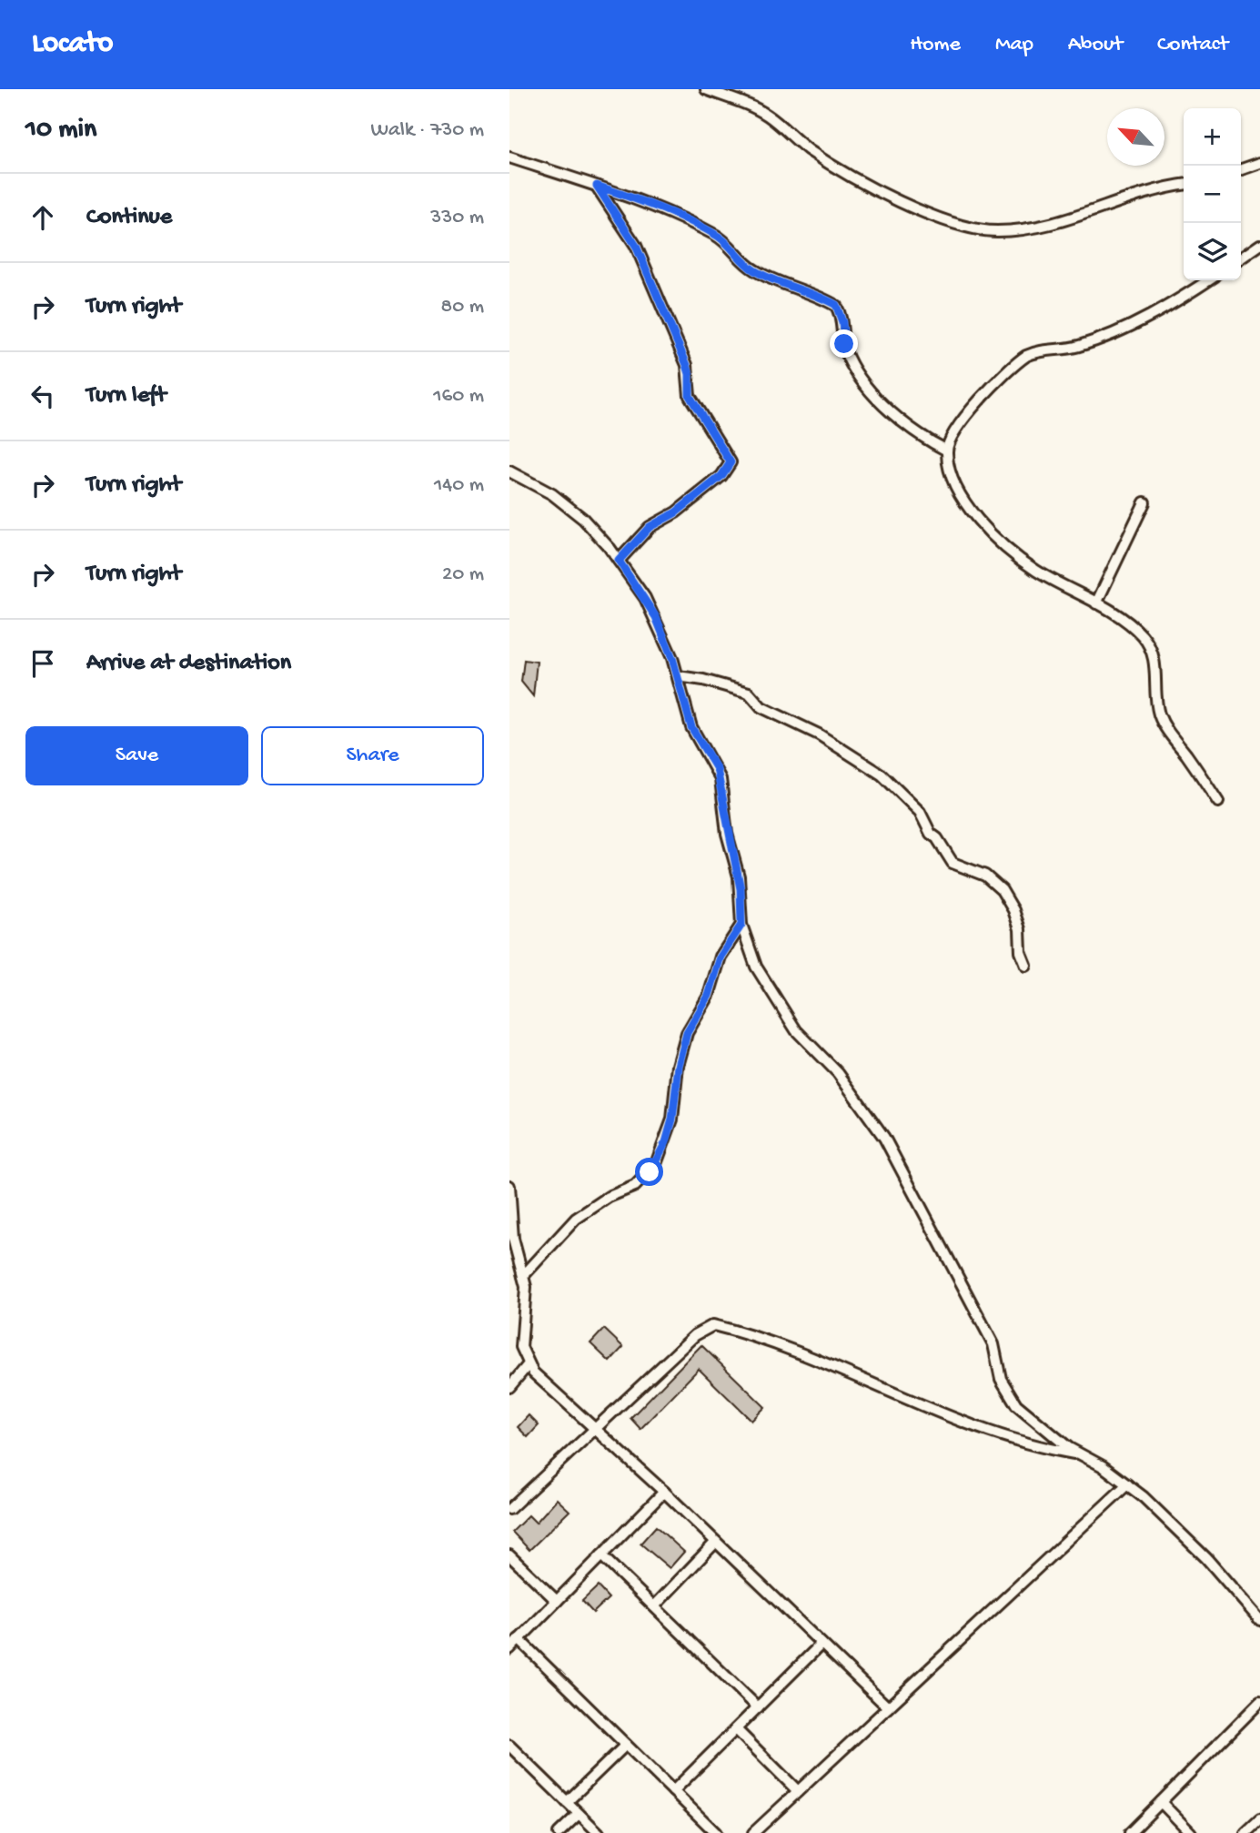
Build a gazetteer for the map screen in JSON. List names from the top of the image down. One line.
{"north":"top left","page":{"header":"Locato","nav":["Home","Map","About","Contact"],"heading":["10 min","Walk · 730 m"],"map_buttons":["+","−"],"list":[["Continue","330 m"],["Turn right","80 m"],["Turn left","160 m"],["Turn right","140 m"],["Turn right","20 m"],"Arrive at destination"],"buttons":["Save","Share"]}}
